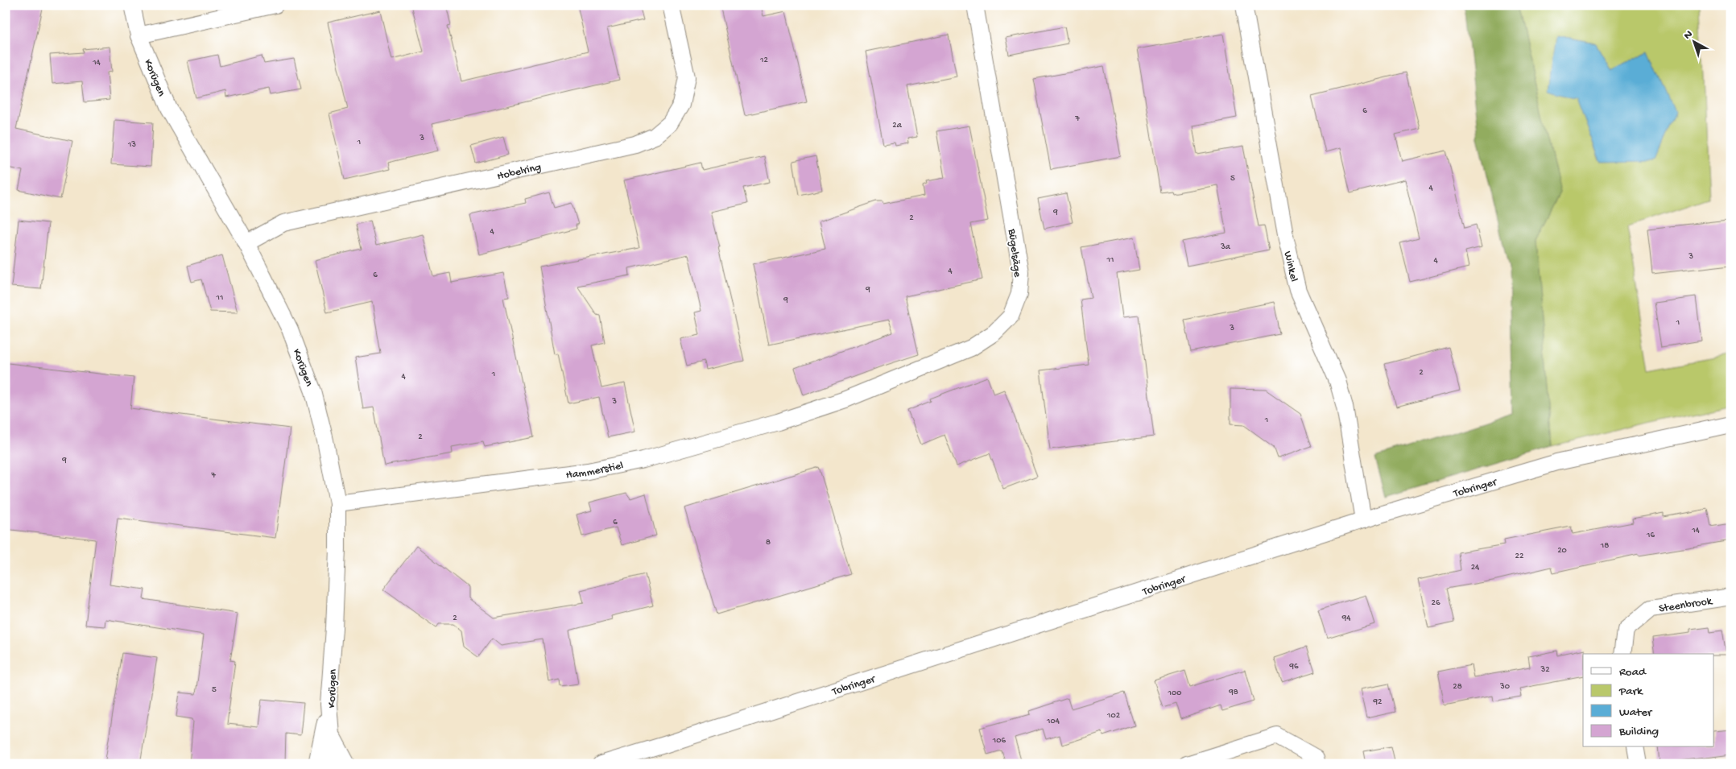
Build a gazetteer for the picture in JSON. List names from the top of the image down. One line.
{"streets":{"street":["Korügen","Hobelring","Bügelsäge","Winkel","Hammerstiel","Tobringer","Steenbrook"]},"crossings":[["Korügen","Hobelring"],["Korügen","Hammerstiel"],["Bügelsäge","Hammerstiel"],["Winkel","Tobringer"]],"house_numbers":["12","14","6","7","2a","3","1","13","5","4","9","2","4","3a","3","11","4","4","6","9","11","9","1","3","2","1","4","3","1","2","9","7","6","14","16","8","18","20","22","24","26","2","94","96","32","28","30","5","98","100","92","102","104","106"],"legend":["Road","Park","Water","Building"],"north":"top left"}
